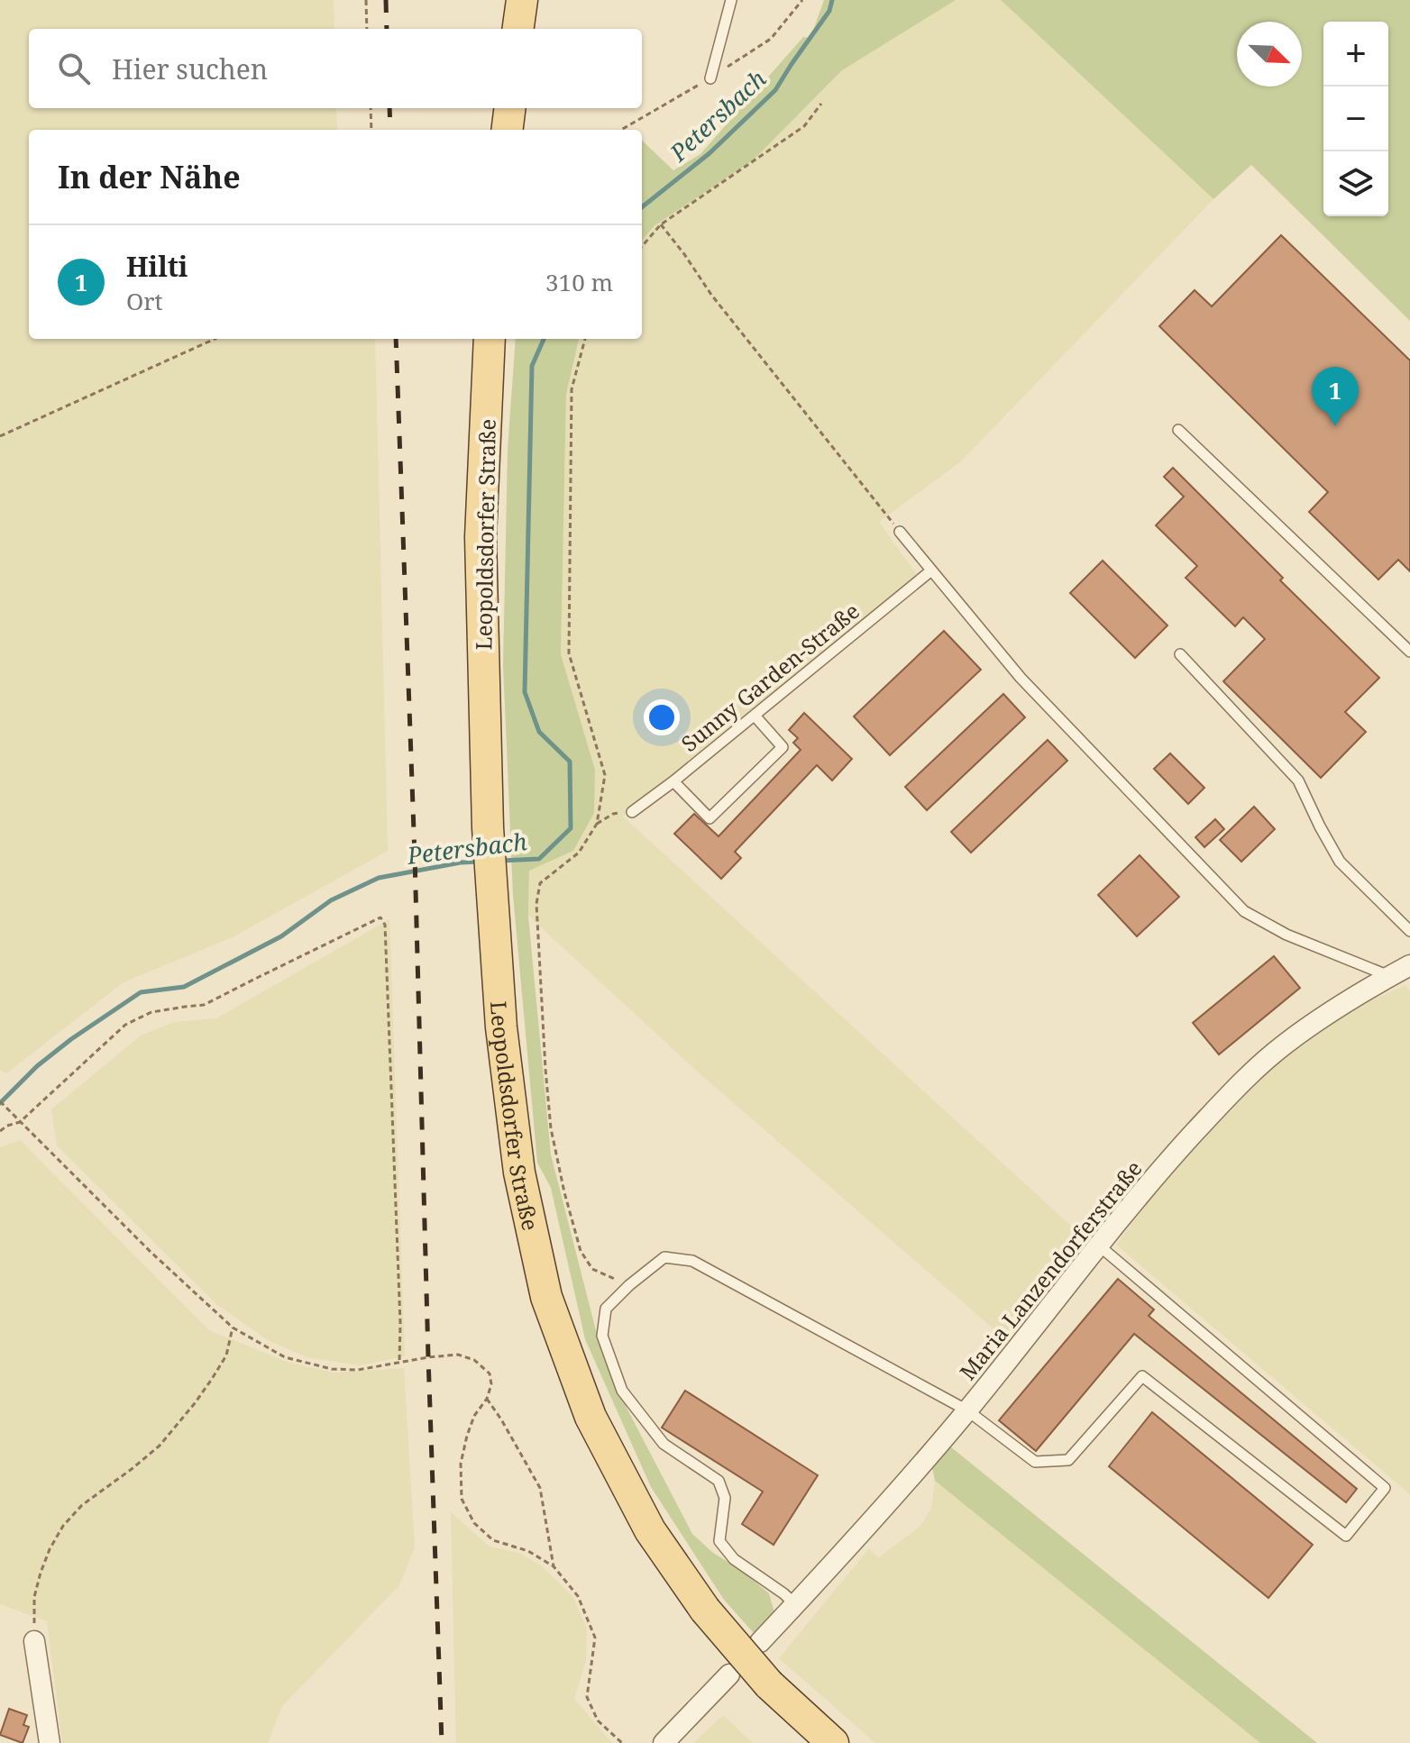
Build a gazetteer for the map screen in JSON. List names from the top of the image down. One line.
{"streets":{"main road":["Leopoldsdorfer Straße"],"street":["Maria Lanzendorferstraße"],"lane":["Sunny Garden-Straße"]},"water":["Petersbach"],"north":"bottom right","page":{"map_buttons":["+","−"],"search":"Hier suchen","heading":"In der Nähe","list":[{"mark":"1","name":"Hilti","note":"Ort","value":"310 m"}],"pins":"1"}}
